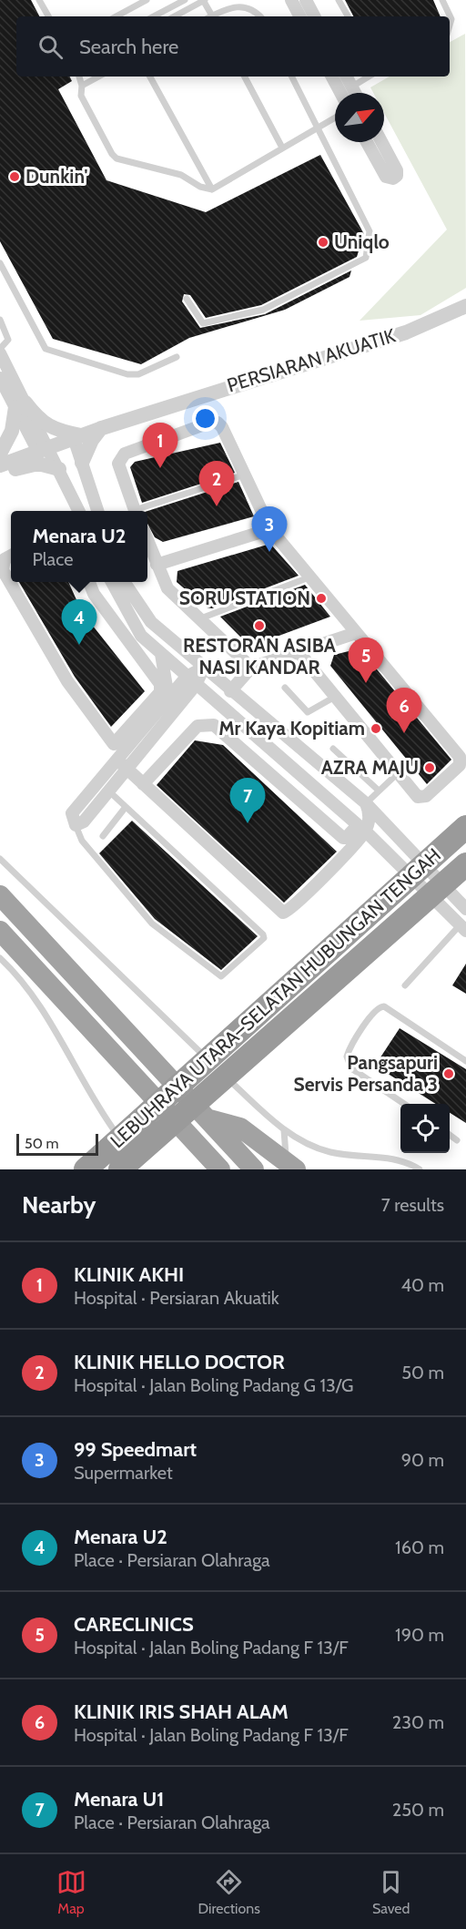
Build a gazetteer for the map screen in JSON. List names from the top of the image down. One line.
{"streets":{"highway":["LEBUHRAYA UTARA–SELATAN HUBUNGAN TENGAH"],"street":["PERSIARAN AKUATIK"]},"places":["Dunkin'","Uniqlo","SORU STATION","RESTORAN ASIBA NASI KANDAR","Mr Kaya Kopitiam","AZRA MAJU","Pangsapuri Servis Persanda 3"],"scale_bar":"50 m","north":"top right","page":{"search":"Search here","pins":["1","2","3","4","5","6","7"],"popup":["Menara U2","Place"],"scale":"50 m","heading":["Nearby","7 results"],"list":[{"mark":"1","name":"KLINIK AKHI","note":"Hospital · Persiaran Akuatik","value":"40 m"},{"mark":"2","name":"KLINIK HELLO DOCTOR","note":"Hospital · Jalan Boling Padang G 13/G","value":"50 m"},{"mark":"3","name":"99 Speedmart","note":"Supermarket","value":"90 m"},{"mark":"4","name":"Menara U2","note":"Place · Persiaran Olahraga","value":"160 m"},{"mark":"5","name":"CARECLINICS","note":"Hospital · Jalan Boling Padang F 13/F","value":"190 m"},{"mark":"6","name":"KLINIK IRIS SHAH ALAM","note":"Hospital · Jalan Boling Padang F 13/F","value":"230 m"},{"mark":"7","name":"Menara U1","note":"Place · Persiaran Olahraga","value":"250 m"}],"nav":["Map","Directions","Saved"]}}
